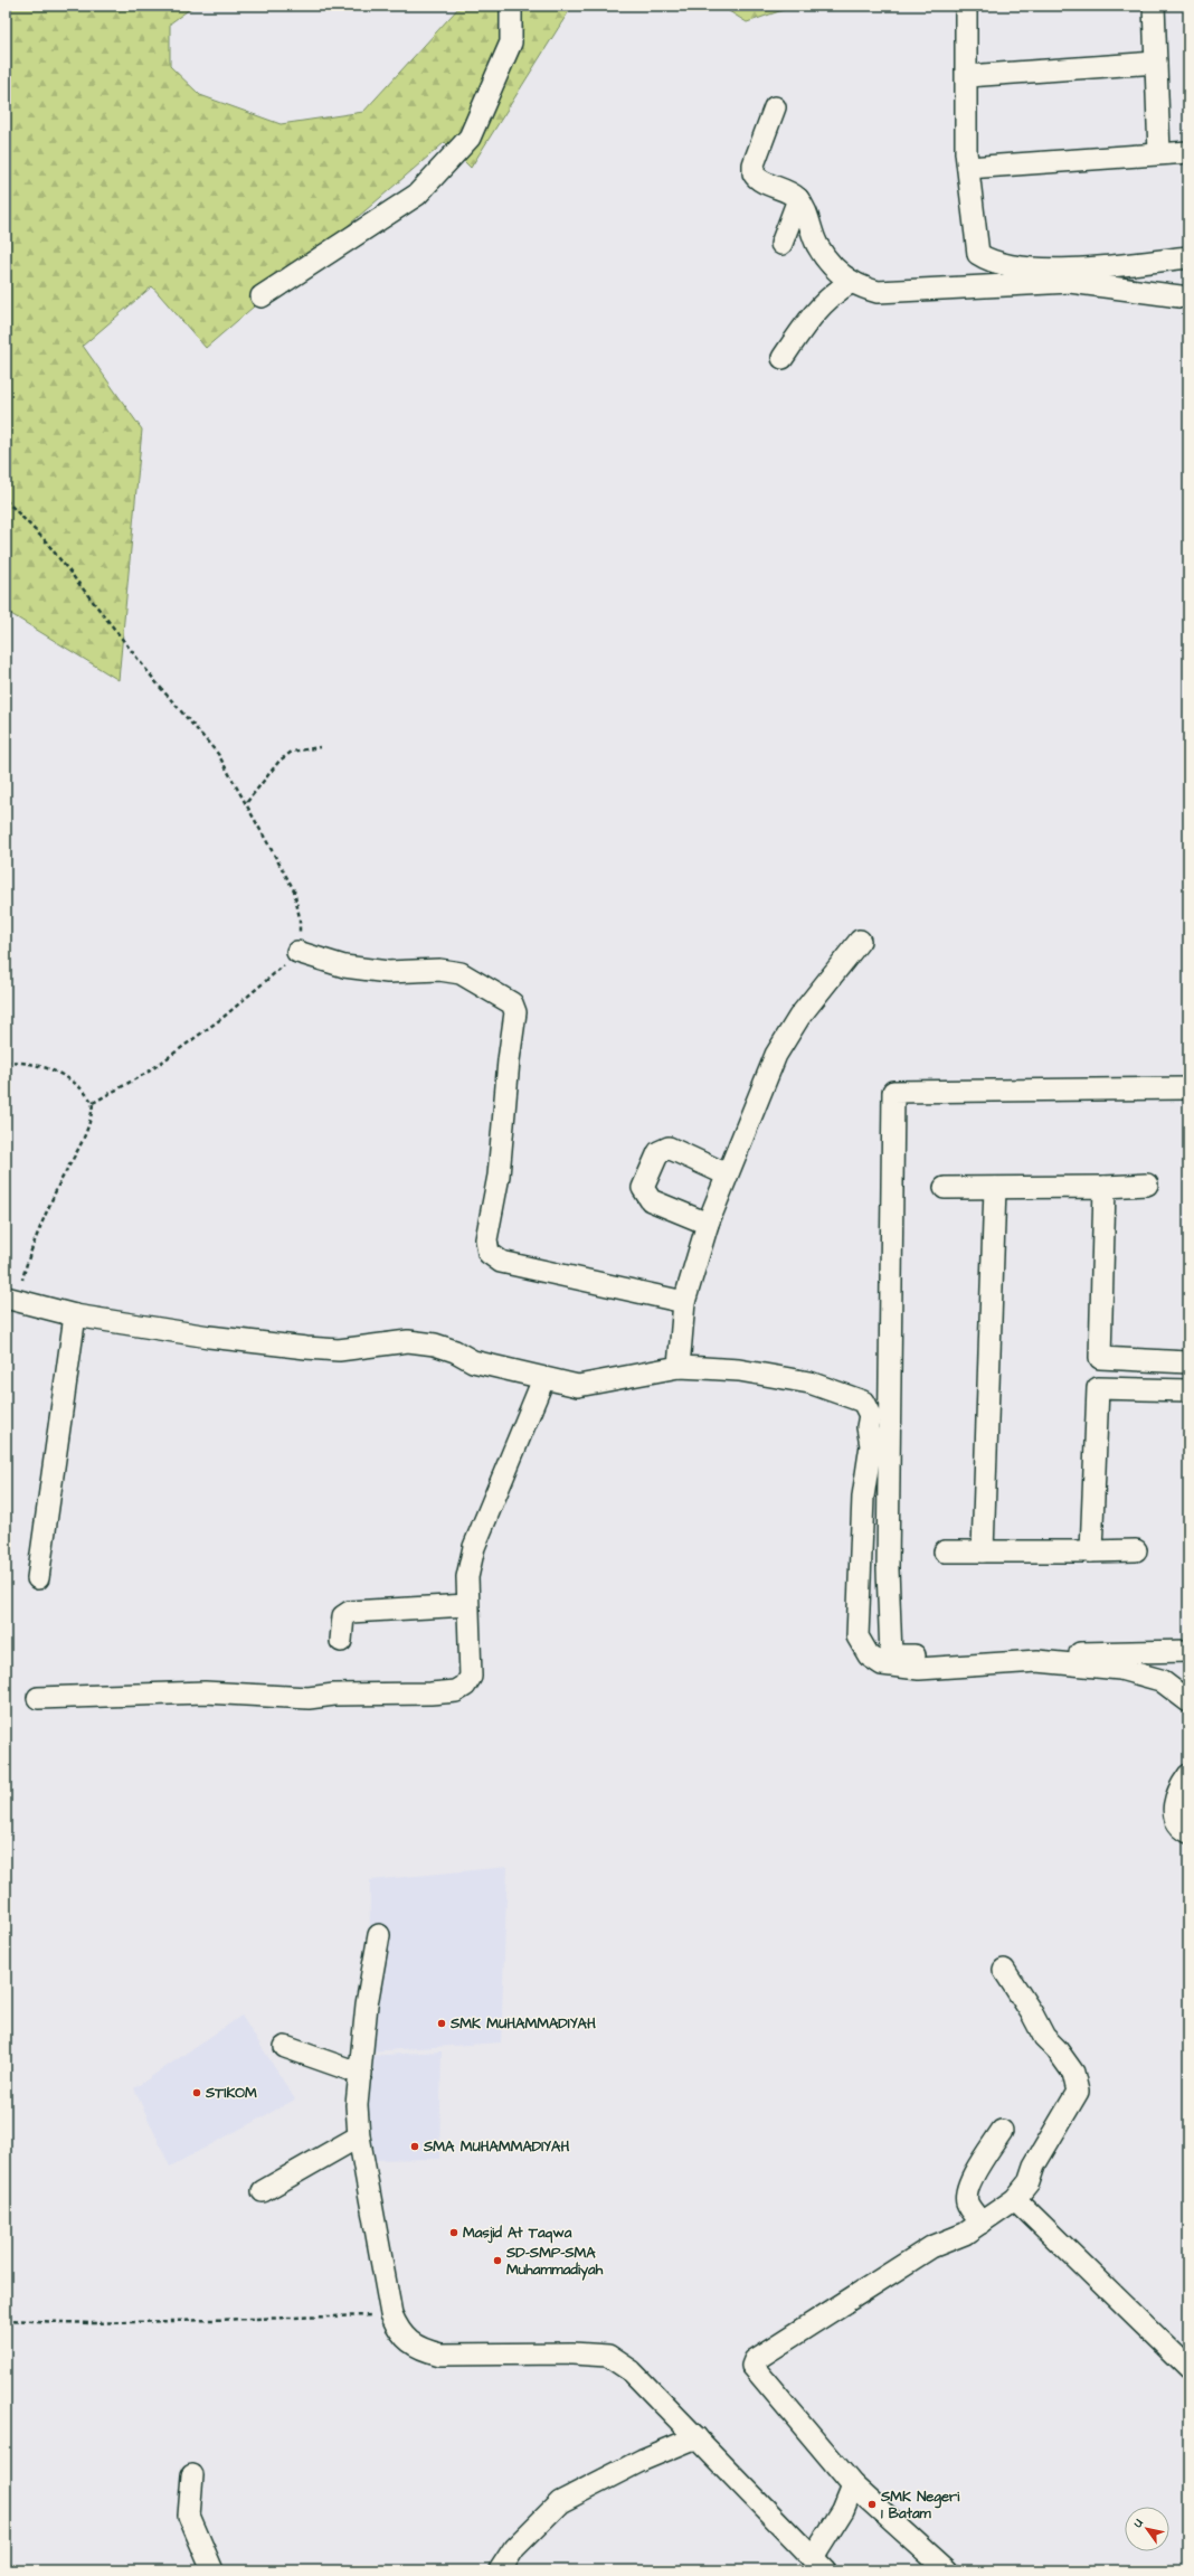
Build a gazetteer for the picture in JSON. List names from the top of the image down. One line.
{"places":["SMK MUHAMMADIYAH","STIKOM","SMA MUHAMMADIYAH","Masjid At Taqwa","SD-SMP-SMA Muhammadiyah","SMK Negeri 1 Batam"],"north":"top left"}
